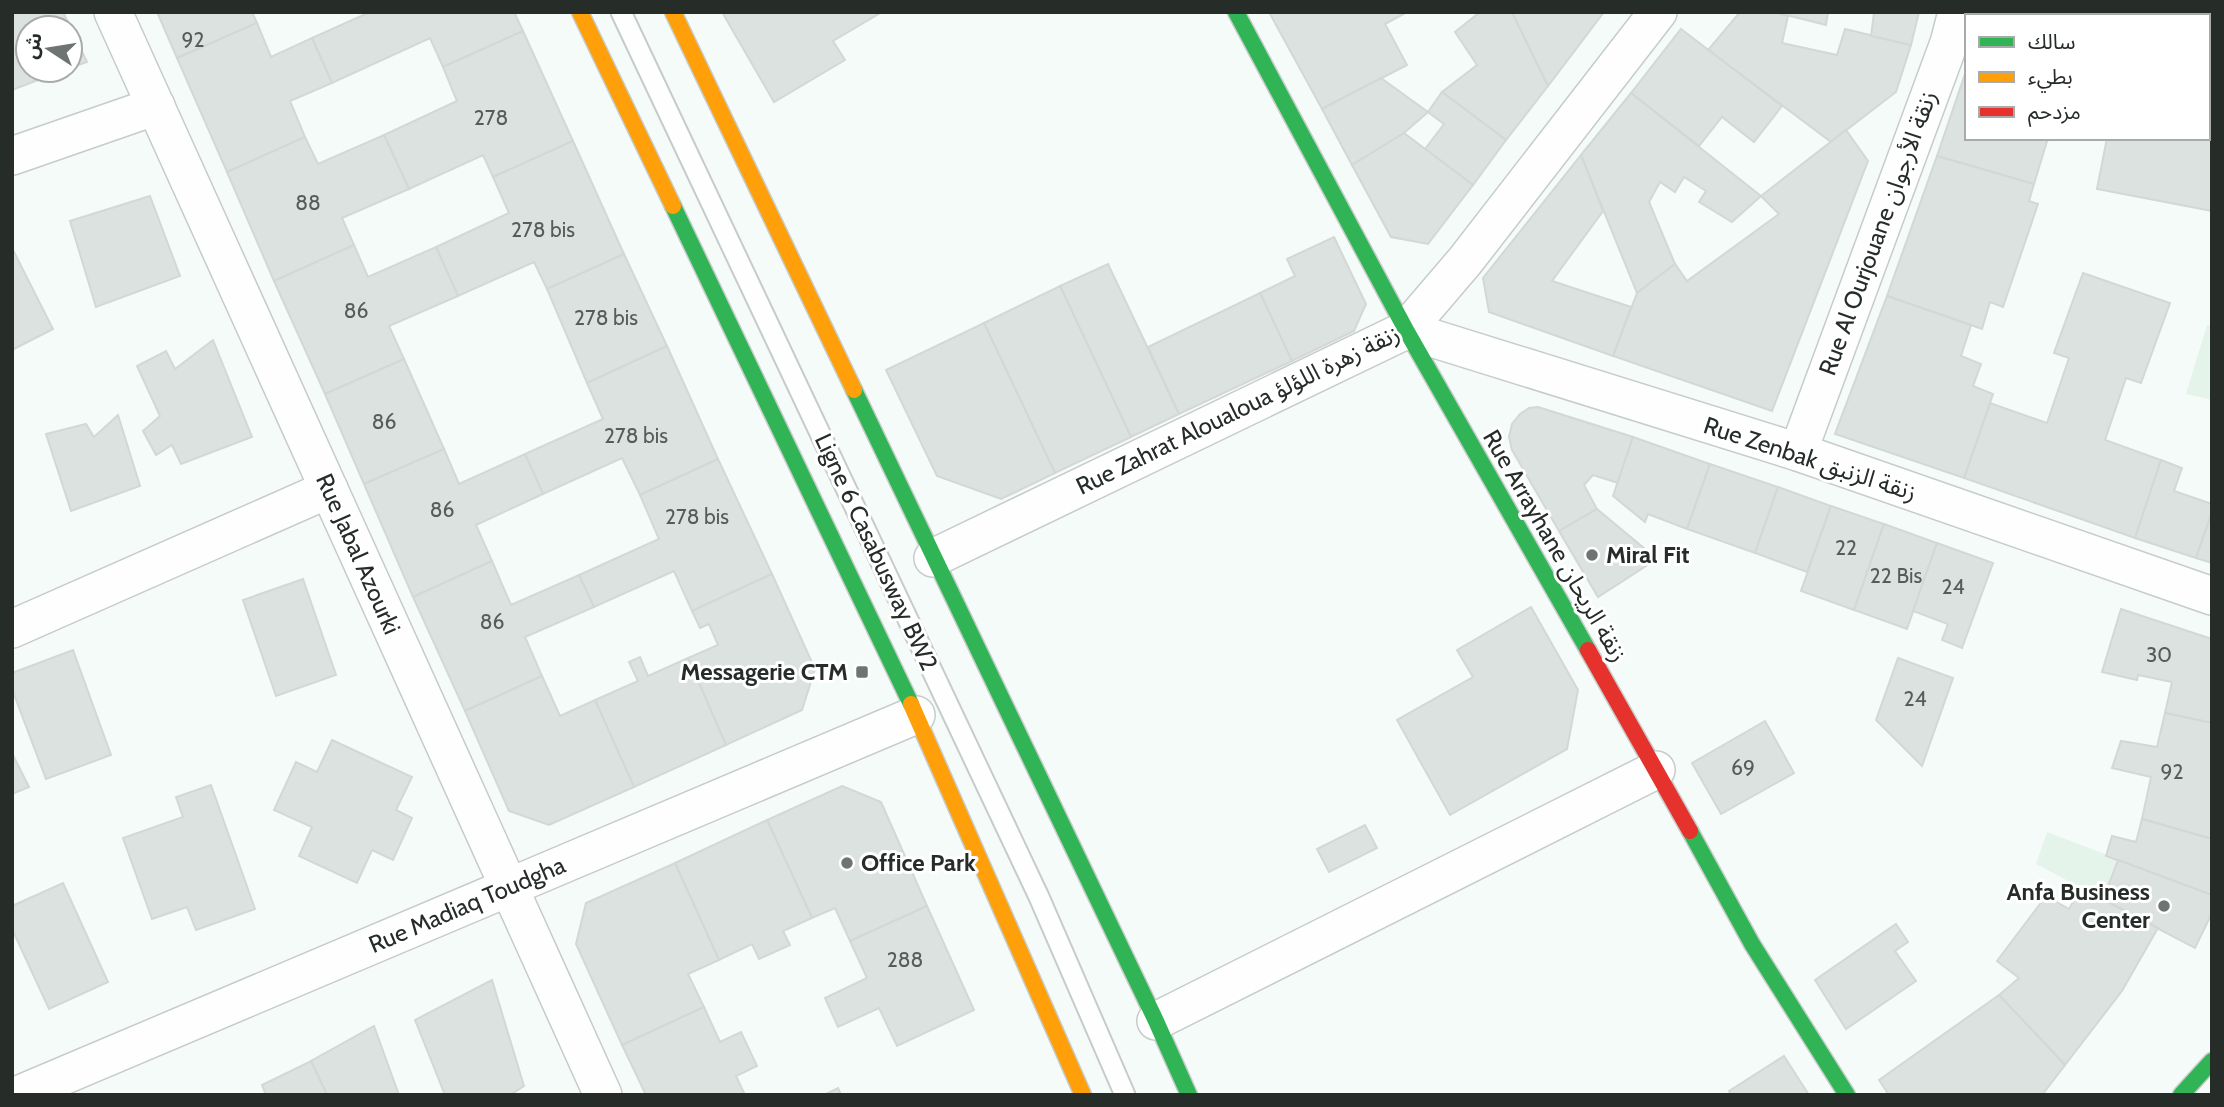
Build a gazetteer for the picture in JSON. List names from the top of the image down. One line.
{"streets":{"main road":["Rue Arrayhane زنقة الريحان"],"street":["Rue Al Ourjouane زنقة الأرجوان","Rue Zahrat Aloualoua زنقة زهرة اللؤلؤ","Rue Zenbak زنقة الزنبق","Rue Jabal Azourki","Rue Madiaq Toudgha"],"lane":["Ligne 6 Casabusway BW2"]},"crossings":[["Rue Al Ourjouane زنقة الأرجوان","Rue Zenbak زنقة الزنبق"],["Rue Zahrat Aloualoua زنقة زهرة اللؤلؤ","Rue Zenbak زنقة الزنبق"],["Rue Zahrat Aloualoua زنقة زهرة اللؤلؤ","Rue Arrayhane زنقة الريحان"],["Rue Zenbak زنقة الزنبق","Rue Arrayhane زنقة الريحان"],["Rue Jabal Azourki","Rue Madiaq Toudgha"]],"places":{"other":["Miral Fit","Office Park","Anfa Business Center"],"transit":["Messagerie CTM"]},"house_numbers":["92","278","88","278 bis","86","278 bis","86","278 bis","86","278 bis","22","22 Bis","24","86","30","24","69","92","288"],"legend":["سالك","بطيء","مزدحم"],"north":"left"}
